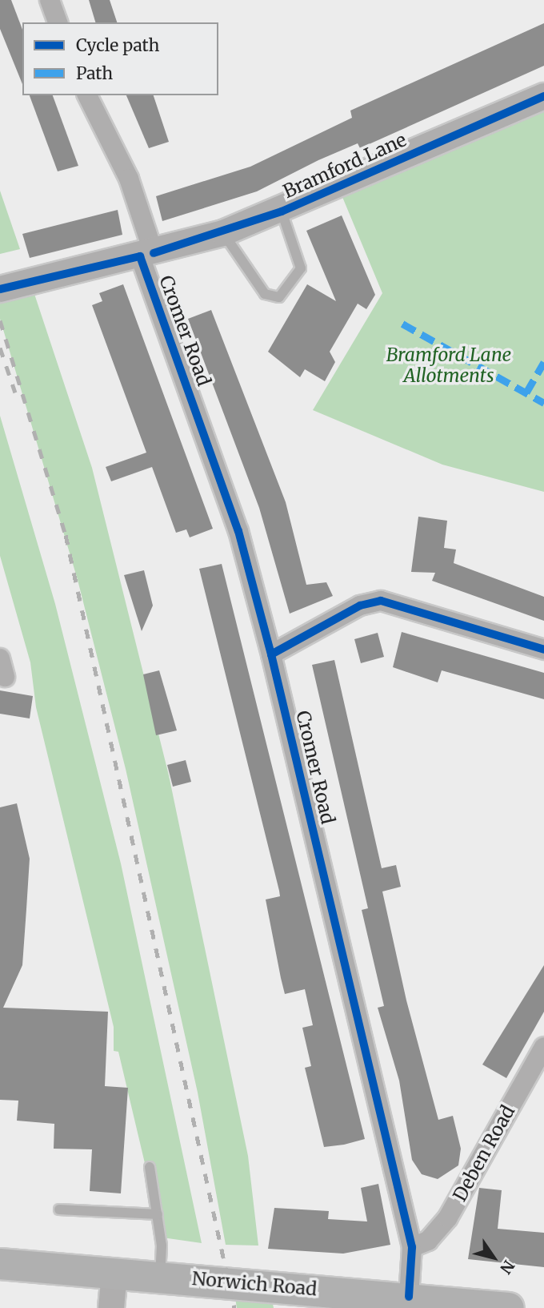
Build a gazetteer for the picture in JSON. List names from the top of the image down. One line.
{"streets":{"main road":["Norwich Road"],"street":["Bramford Lane","Cromer Road","Deben Road"]},"crossings":[["Bramford Lane","Cromer Road"],["Cromer Road","Deben Road"],["Cromer Road","Norwich Road"]],"parks":["Bramford Lane Allotments"],"legend":["Cycle path","Path"],"north":"bottom right"}
